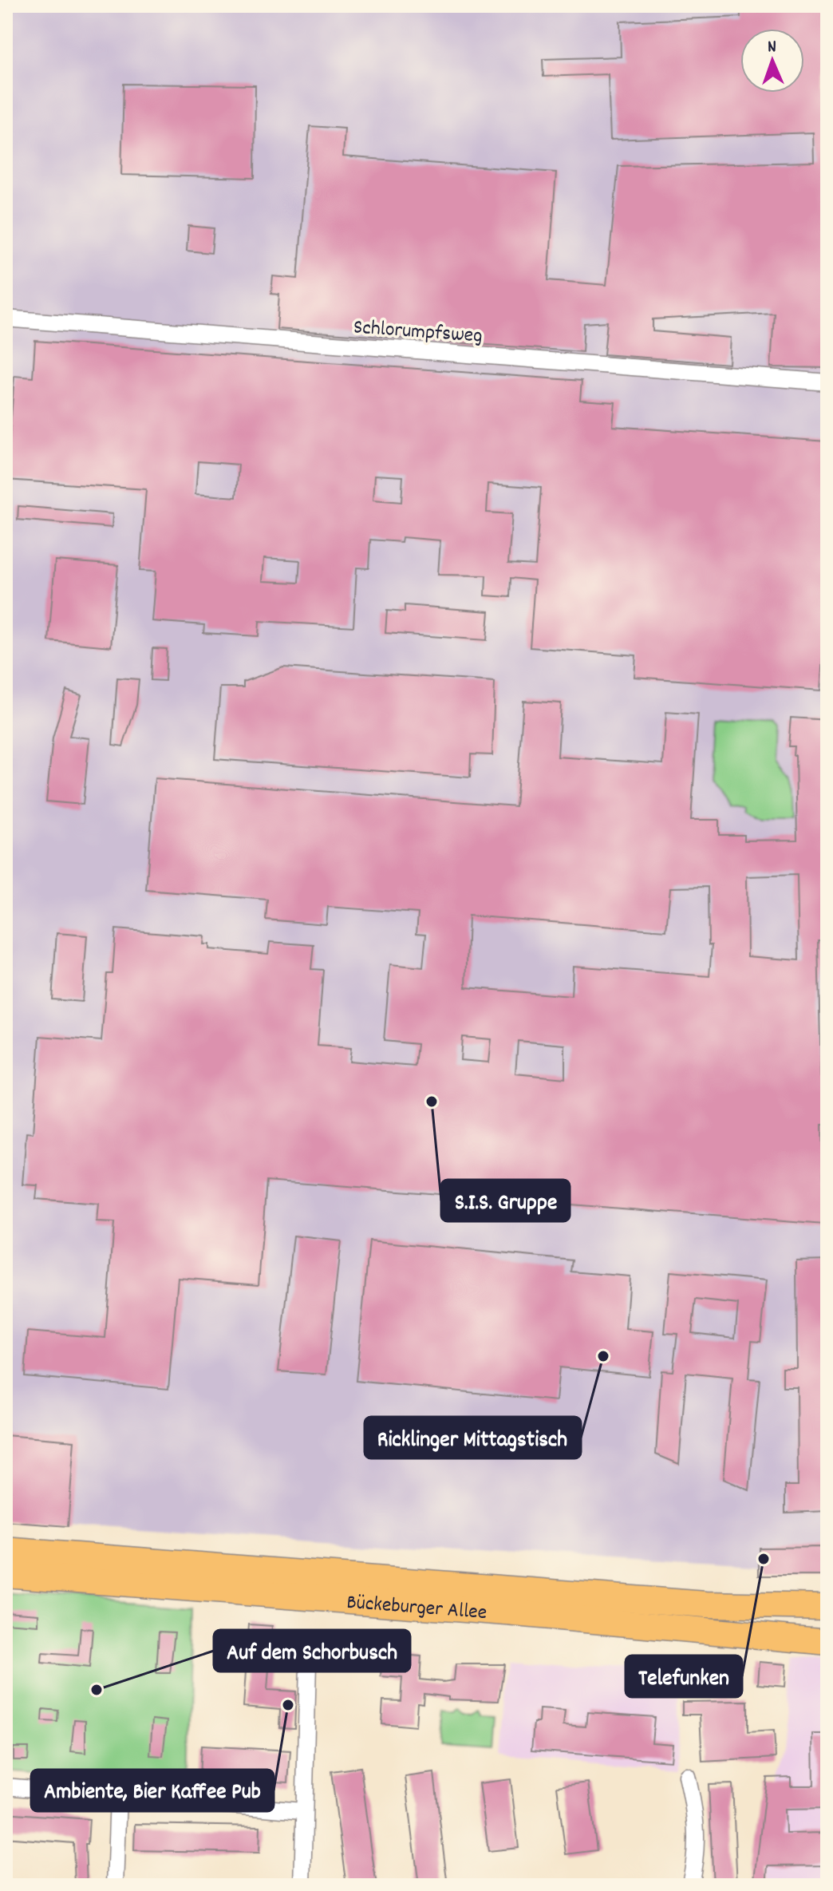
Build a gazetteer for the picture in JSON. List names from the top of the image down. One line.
{"streets":{"main road":["Bückeburger Allee"],"street":["Schlorumpfsweg"]},"places":["S.I.S. Gruppe","Ricklinger Mittagstisch","Telefunken","Auf dem Schorbusch","Ambiente, Bier Kaffee Pub"],"north":"top"}
